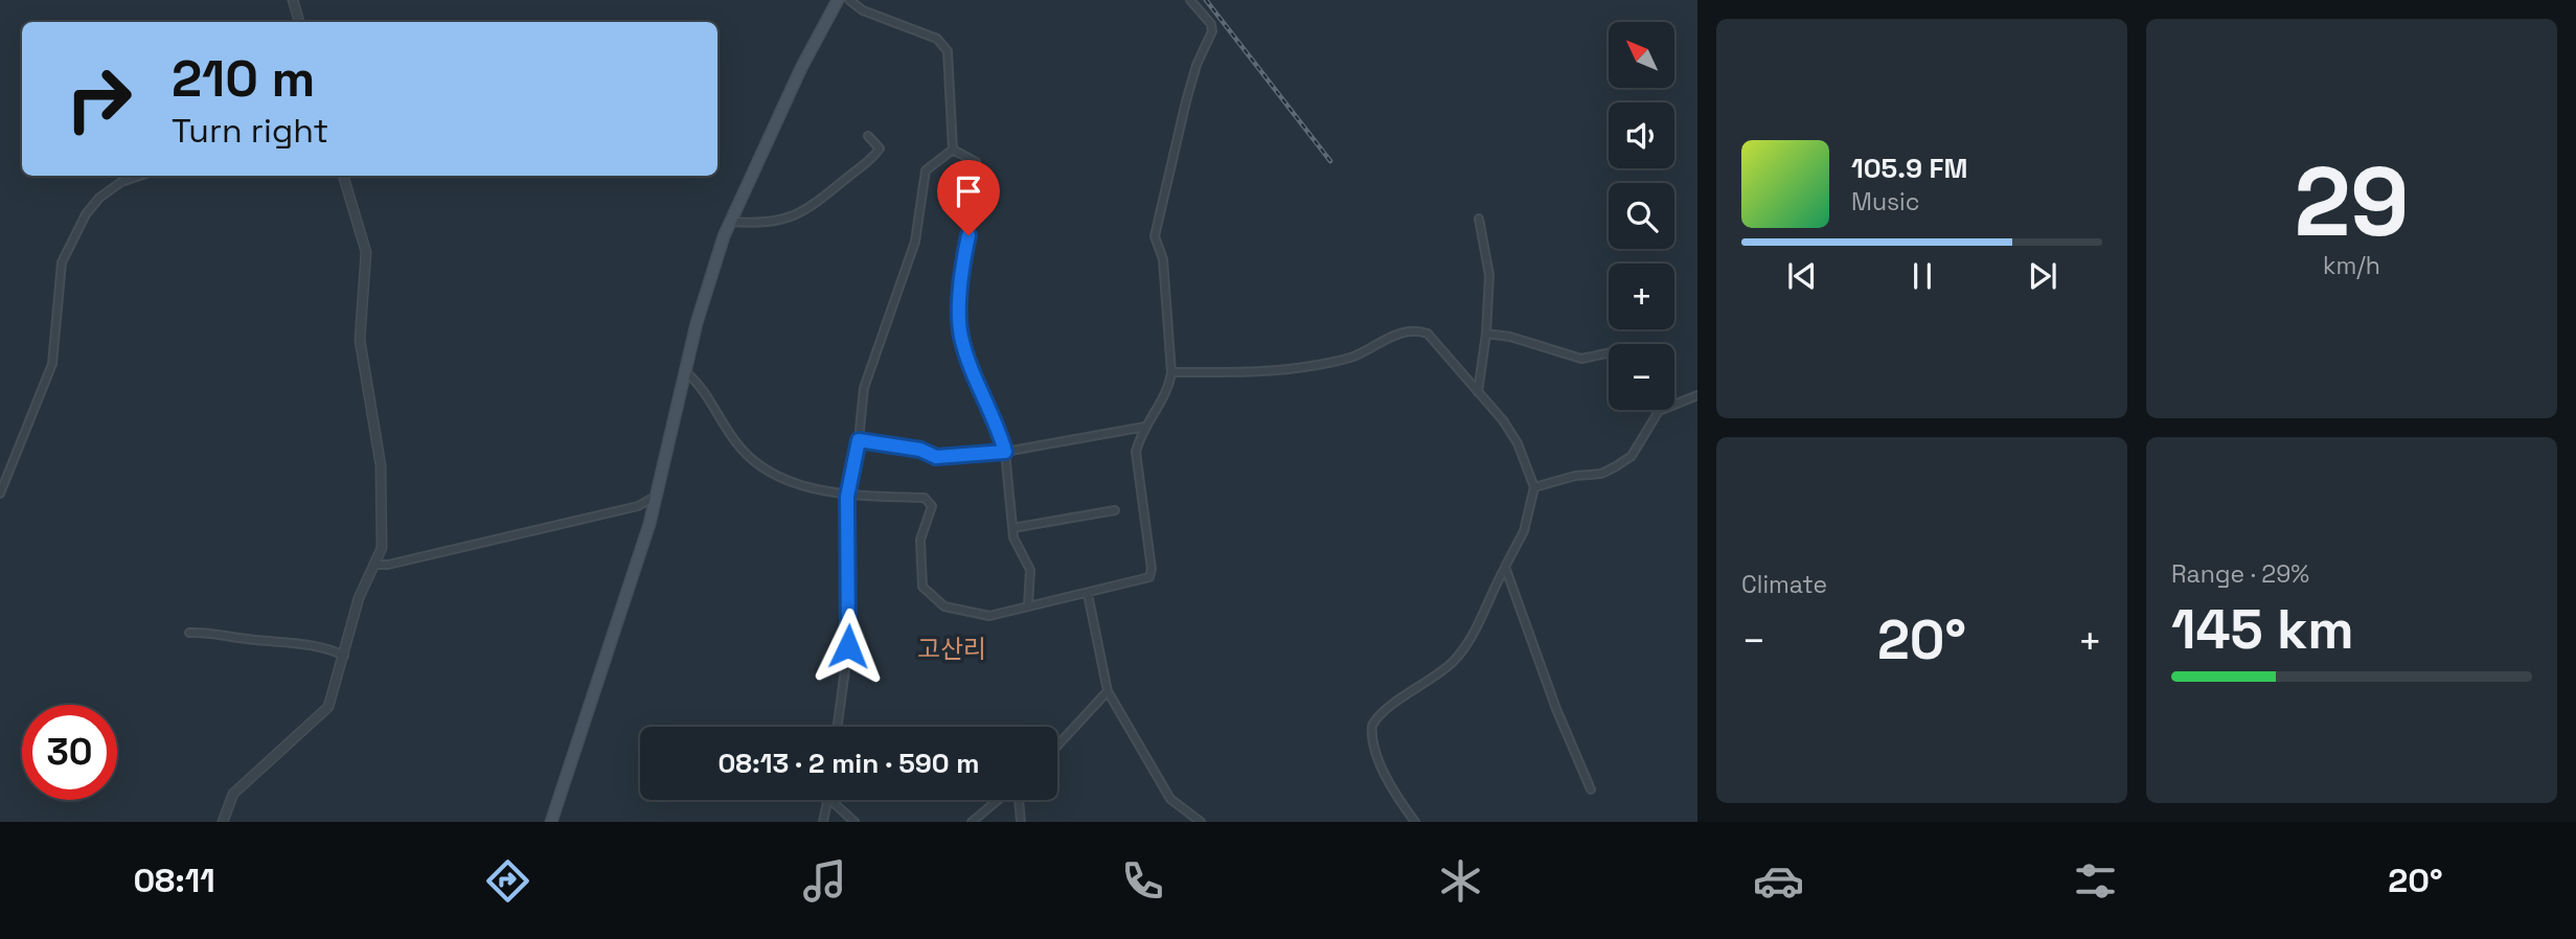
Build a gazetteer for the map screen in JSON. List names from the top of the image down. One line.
{"districts":["고산리"],"north":"top left","page":{"tile":[["29","km/h"],"Climate",["Range · 29%","145 km"]],"map_buttons":["+","−"],"turn":["210 m","Turn right"],"song":["105.9 FM","Music"],"heat":["−","20°","+"],"limit":"30","trip":"08:13 · 2 min · 590 m","tabs":["08:11","20°"]}}
